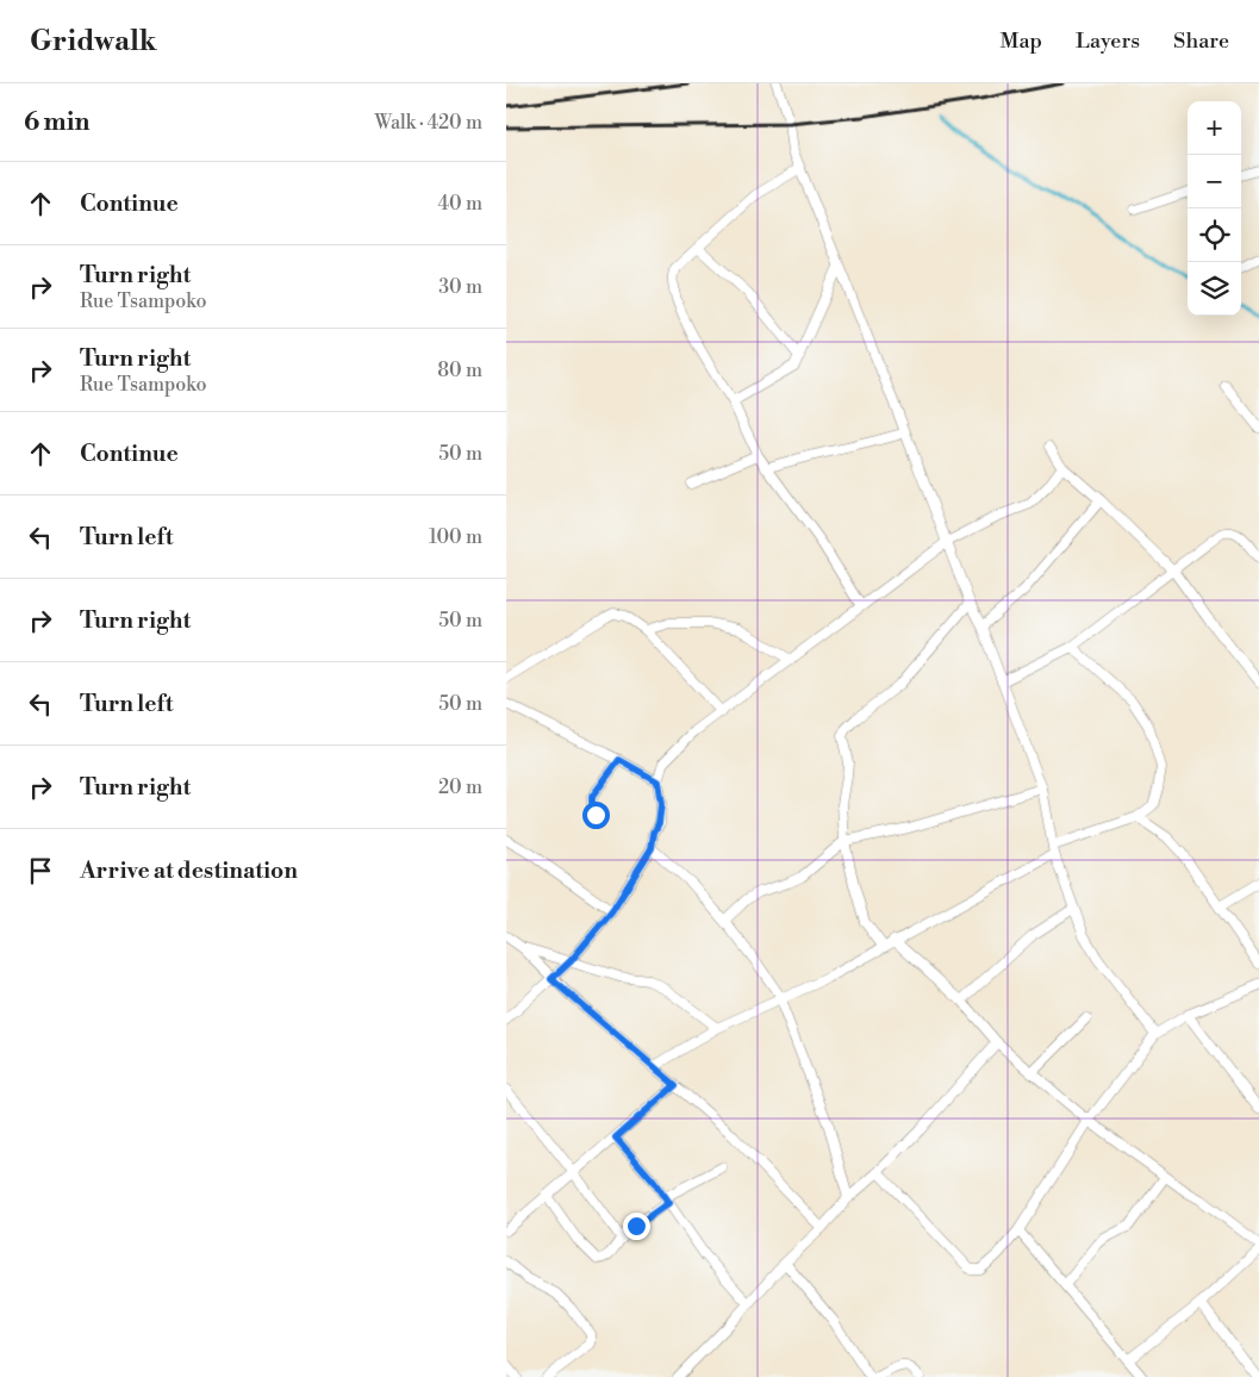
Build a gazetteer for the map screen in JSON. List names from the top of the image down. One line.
{"page":{"header":"Gridwalk","nav":["Map","Layers","Share"],"heading":["6 min","Walk · 420 m"],"map_buttons":["+","−"],"list":[["Continue","40 m"],["Turn right","Rue Tsampoko","30 m"],["Turn right","Rue Tsampoko","80 m"],["Continue","50 m"],["Turn left","100 m"],["Turn right","50 m"],["Turn left","50 m"],["Turn right","20 m"],"Arrive at destination"]}}
